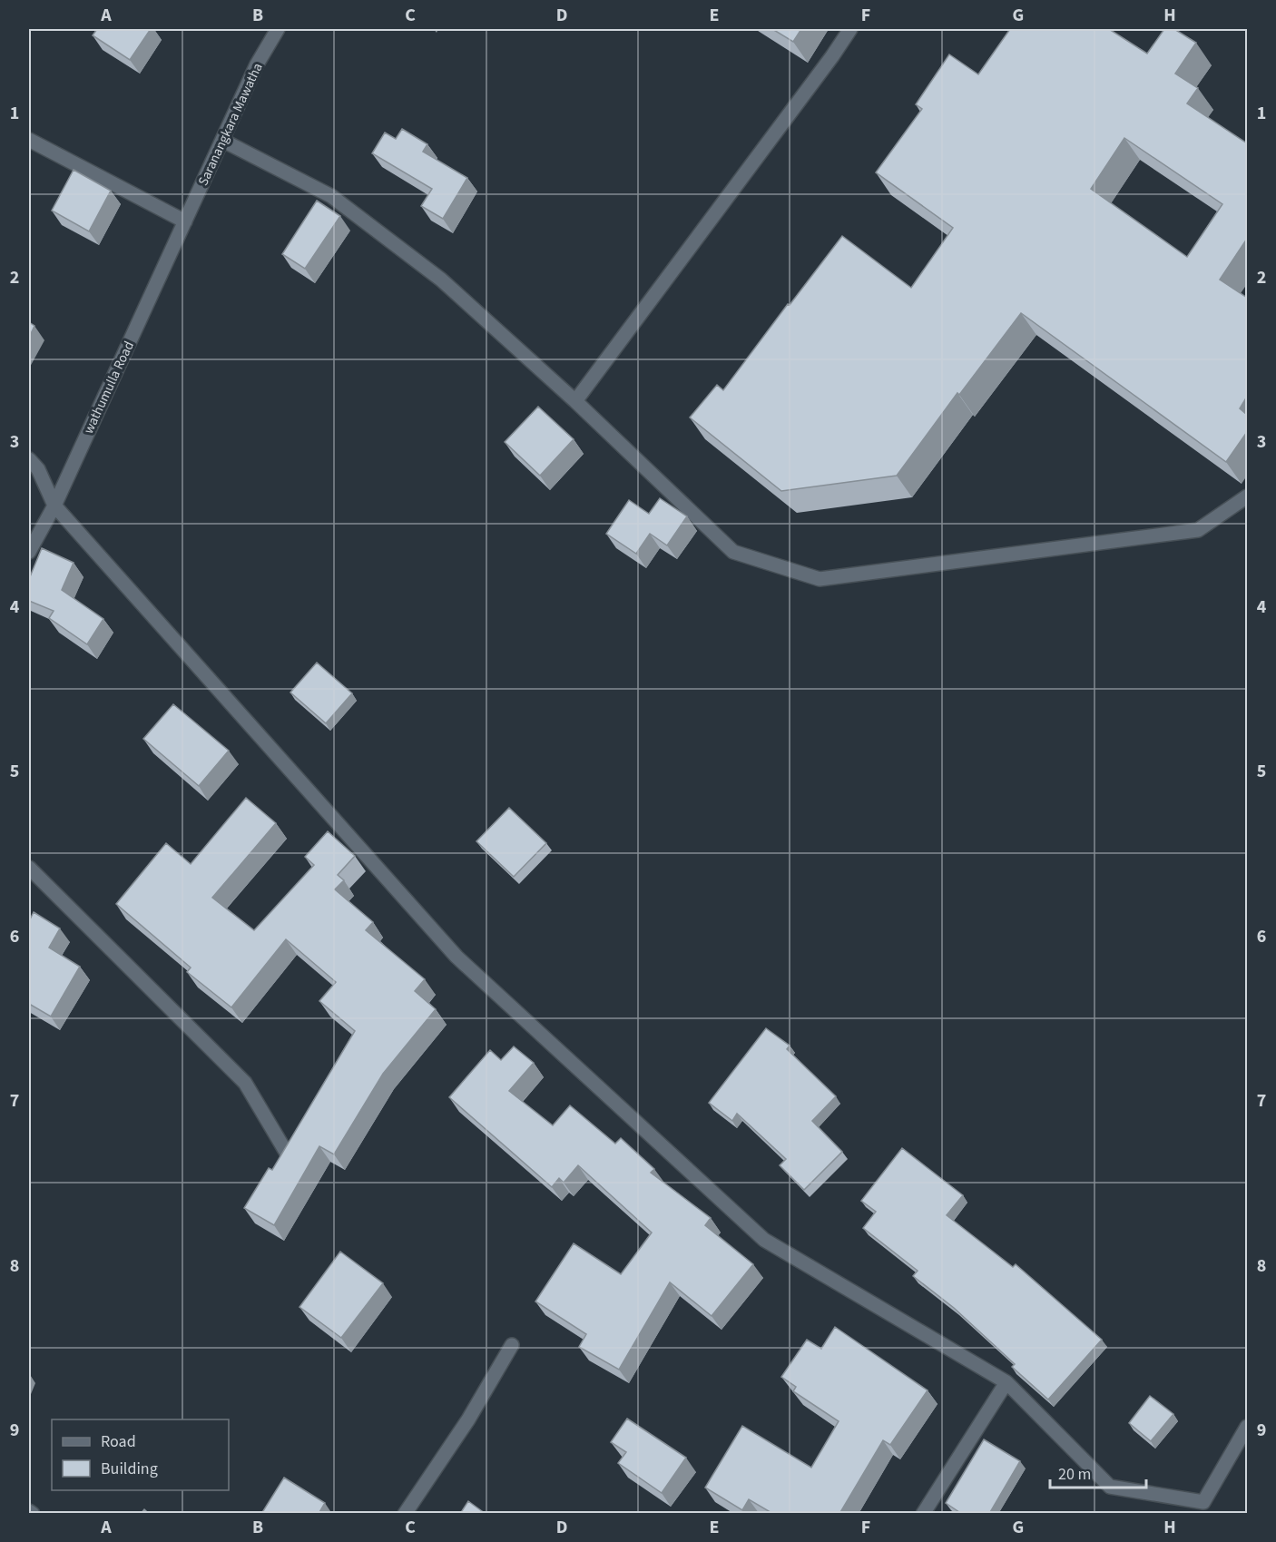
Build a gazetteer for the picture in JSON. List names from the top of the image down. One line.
{"streets":{"street":["Saranangkara Mawatha","wathumulla Road"]},"crossings":[["Saranangkara Mawatha","wathumulla Road"]],"legend":["Road","Building"],"scale_bar":"20 m","grid":{"columns":["A","B","C","D","E","F","G","H"],"rows":["1","2","3","4","5","6","7","8","9"]}}
